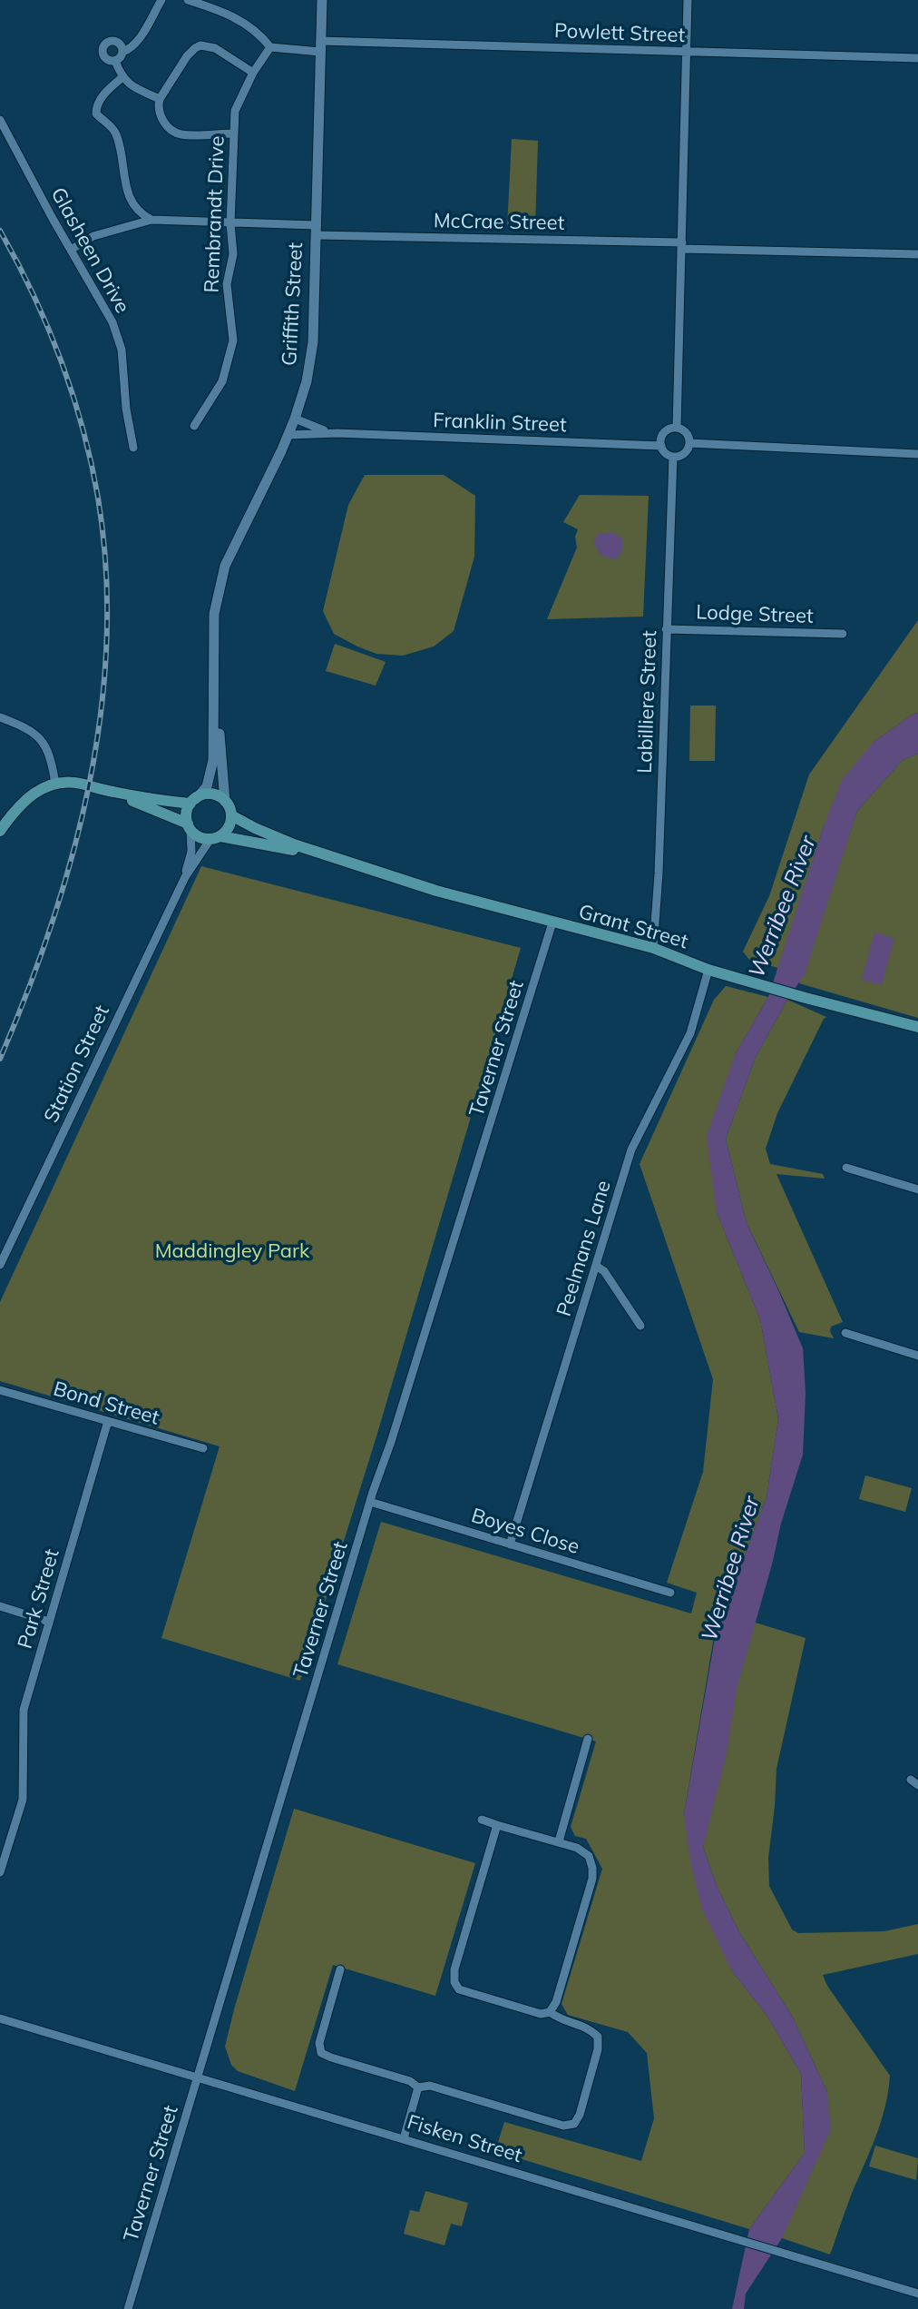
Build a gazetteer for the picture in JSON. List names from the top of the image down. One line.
{"streets":{"main road":["Grant Street"],"street":["Powlett Street","Rembrandt Drive","McCrae Street","Glasheen Drive","Griffith Street","Franklin Street","Lodge Street","Labilliere Street","Taverner Street","Station Street","Peelmans Lane","Bond Street","Boyes Close","Park Street","Fisken Street"]},"crossings":[["Powlett Street","Rembrandt Drive"],["Powlett Street","Griffith Street"],["Rembrandt Drive","McCrae Street"],["McCrae Street","Glasheen Drive"],["McCrae Street","Griffith Street"],["Griffith Street","Franklin Street"],["Griffith Street","Grant Street"],["Griffith Street","Station Street"],["Franklin Street","Labilliere Street"],["Lodge Street","Labilliere Street"],["Labilliere Street","Grant Street"],["Grant Street","Taverner Street"],["Grant Street","Station Street"],["Grant Street","Peelmans Lane"],["Taverner Street","Boyes Close"],["Taverner Street","Fisken Street"],["Peelmans Lane","Boyes Close"],["Bond Street","Park Street"]],"water":["Werribee River"],"parks":["Maddingley Park"]}
